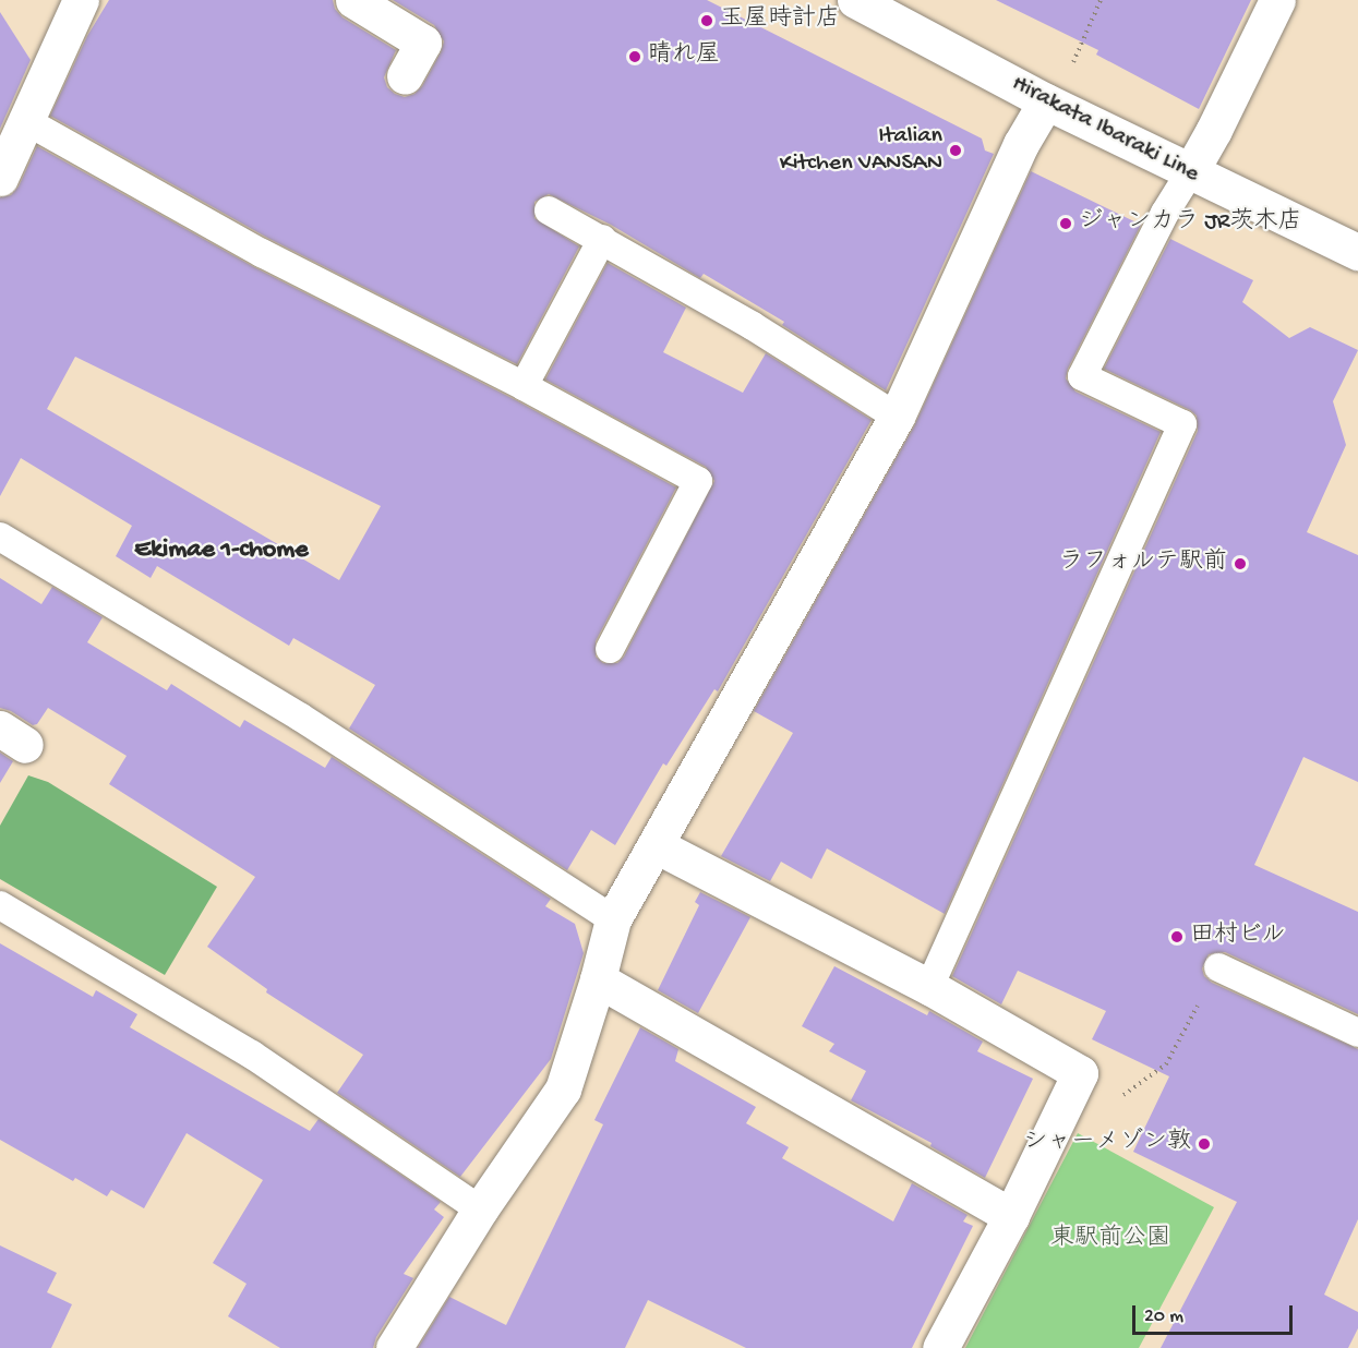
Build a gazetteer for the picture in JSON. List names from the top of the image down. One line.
{"streets":{"street":["Hirakata Ibaraki Line"]},"districts":["Ekimae 1-chome"],"parks":["東駅前公園"],"places":["玉屋時計店","晴れ屋","Italian Kitchen VANSAN","ジャンカラ JR茨木店","ラフォルテ駅前","田村ビル","シャーメゾン敦"],"scale_bar":"20 m"}
